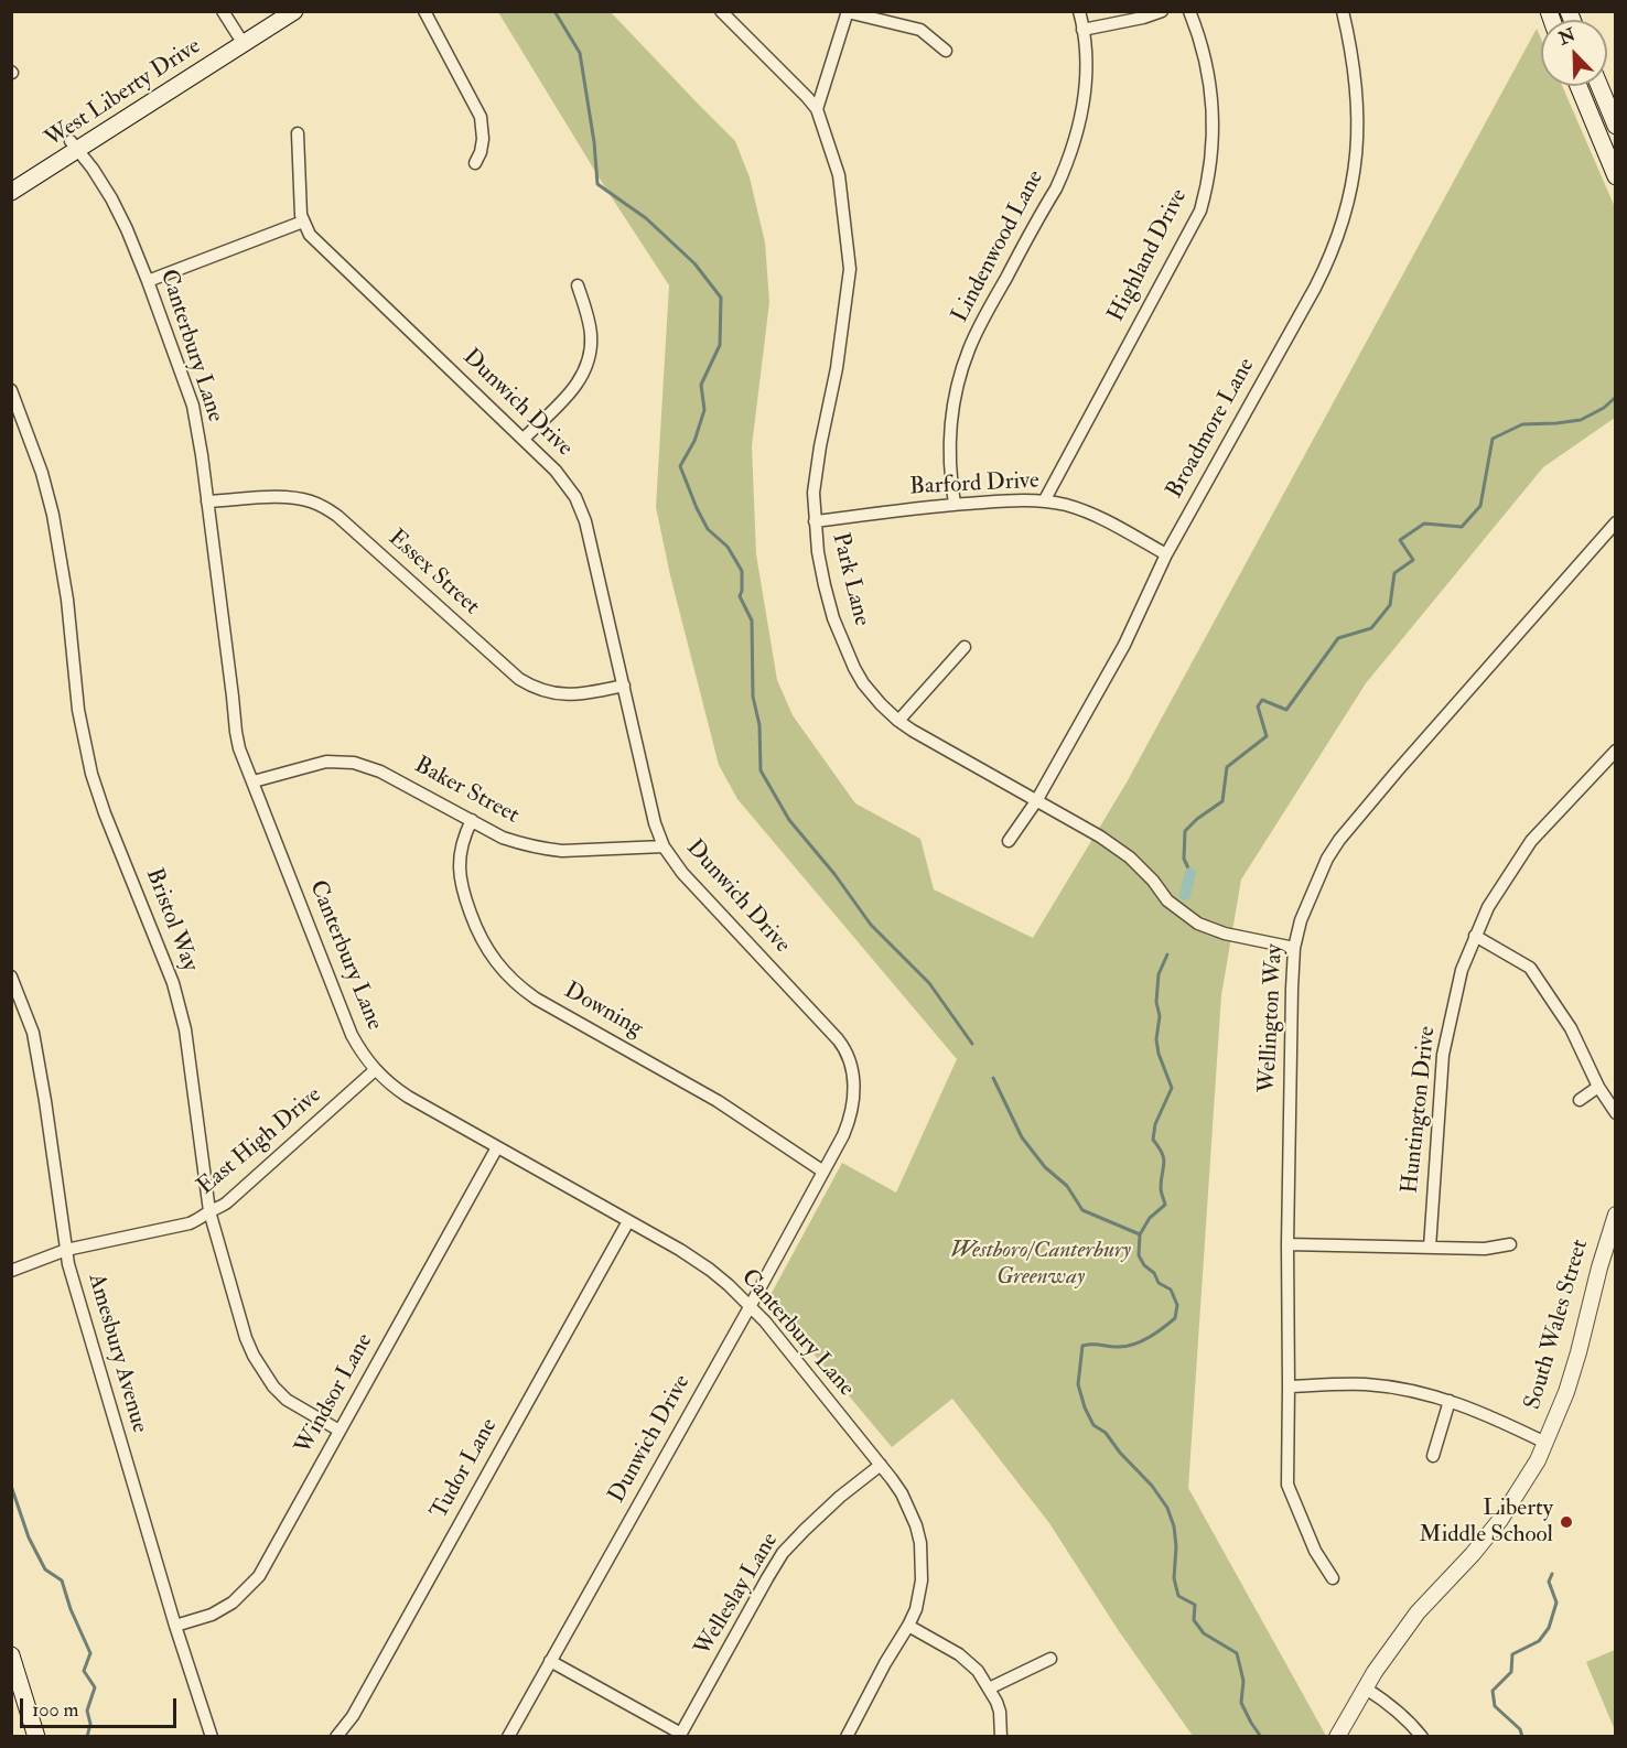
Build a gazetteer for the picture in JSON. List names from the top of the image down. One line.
{"streets":{"main road":["West Liberty Drive"],"street":["Lindenwood Lane","Highland Drive","Canterbury Lane","Dunwich Drive","Broadmore Lane","Barford Drive","Essex Street","Park Lane","Baker Street","Bristol Way","Downing","Wellington Way","Huntington Drive","East High Drive","South Wales Street","Amesbury Avenue","Windsor Lane","Tudor Lane","Welleslay Lane"]},"crossings":[["West Liberty Drive","Canterbury Lane"],["Lindenwood Lane","Barford Drive"],["Highland Drive","Barford Drive"],["Canterbury Lane","Dunwich Drive"],["Canterbury Lane","Essex Street"],["Canterbury Lane","Baker Street"],["Canterbury Lane","East High Drive"],["Canterbury Lane","Windsor Lane"],["Canterbury Lane","Tudor Lane"],["Canterbury Lane","Welleslay Lane"],["Dunwich Drive","Essex Street"],["Dunwich Drive","Baker Street"],["Dunwich Drive","Downing"],["Broadmore Lane","Barford Drive"],["Broadmore Lane","Park Lane"],["Barford Drive","Park Lane"],["Park Lane","Wellington Way"],["Baker Street","Downing"],["Bristol Way","East High Drive"],["Bristol Way","Windsor Lane"],["East High Drive","Amesbury Avenue"],["Amesbury Avenue","Windsor Lane"]],"parks":["Westboro/Canterbury Greenway"],"places":["Liberty Middle School"],"scale_bar":"100 m","north":"top left"}
